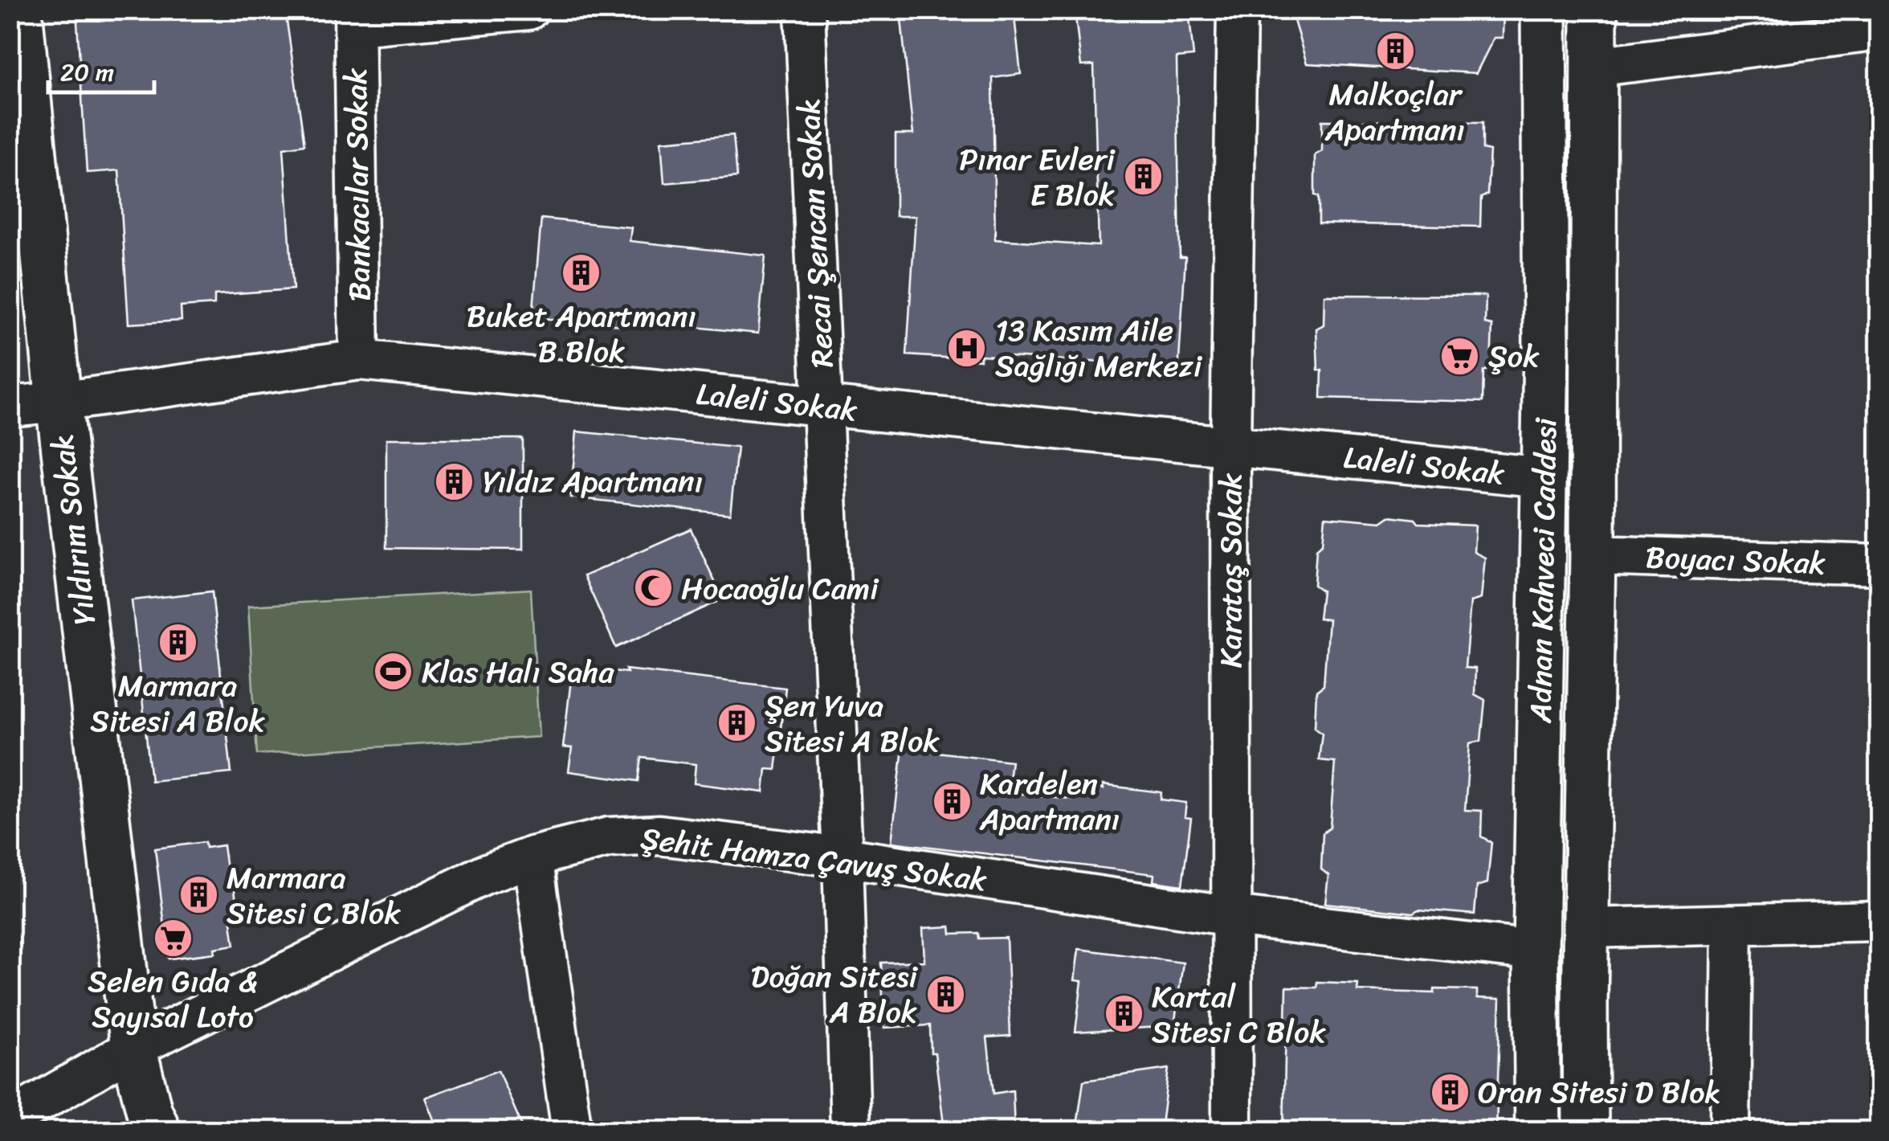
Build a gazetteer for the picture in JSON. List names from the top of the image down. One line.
{"streets":{"main road":["Yıldırım Sokak","Adnan Kahveci Caddesi"],"street":["Bankacılar Sokak","Recai Şencan Sokak","Laleli Sokak","Boyacı Sokak","Karataş Sokak","Şehit Hamza Çavuş Sokak"]},"crossings":[["Bankacılar Sokak","Laleli Sokak"],["Recai Şencan Sokak","Laleli Sokak"],["Recai Şencan Sokak","Şehit Hamza Çavuş Sokak"],["Laleli Sokak","Yıldırım Sokak"],["Laleli Sokak","Karataş Sokak"],["Laleli Sokak","Adnan Kahveci Caddesi"],["Yıldırım Sokak","Şehit Hamza Çavuş Sokak"],["Boyacı Sokak","Adnan Kahveci Caddesi"],["Karataş Sokak","Şehit Hamza Çavuş Sokak"],["Adnan Kahveci Caddesi","Şehit Hamza Çavuş Sokak"]],"places":{"building":["Malkoçlar Apartmanı","Pınar Evleri E Blok","Buket Apartmanı B Blok","Yıldız Apartmanı","Marmara Sitesi A Blok","Şen Yuva Sitesi A Blok","Kardelen Apartmanı","Marmara Sitesi C Blok","Doğan Sitesi A Blok","Kartal Sitesi C Blok","Oran Sitesi D Blok"],"hospital":["13 Kasım Aile Sağlığı Merkezi"],"supermarket":["Şok","Selen Gıda & Sayısal Loto"],"mosque":["Hocaoğlu Cami"],"sports":["Klas Halı Saha"]},"scale_bar":"20 m"}
